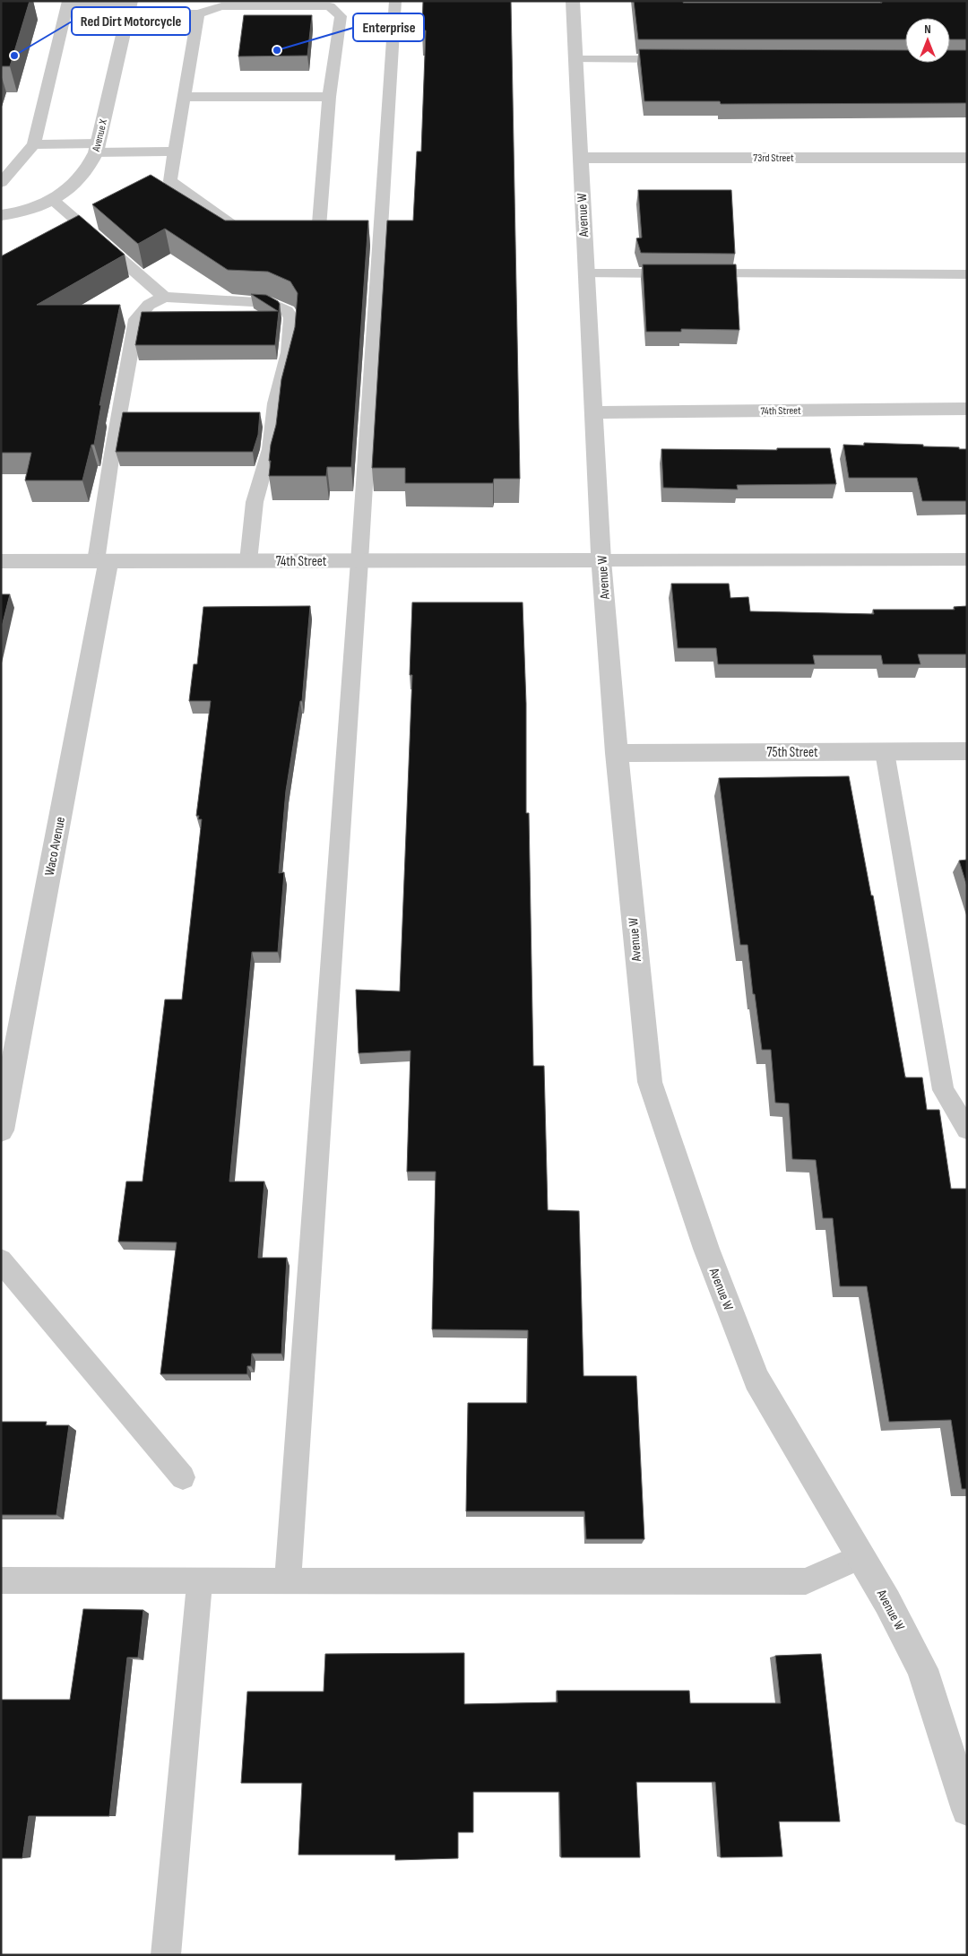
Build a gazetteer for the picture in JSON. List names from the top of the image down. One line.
{"streets":{"street":["Avenue X","73rd Street","Avenue W","74th Street","75th Street","Waco Avenue"]},"crossings":[["73rd Street","Avenue W"],["Avenue W","74th Street"],["Avenue W","75th Street"],["74th Street","Waco Avenue"]],"places":["Enterprise","Red Dirt Motorcycle"],"north":"top"}
